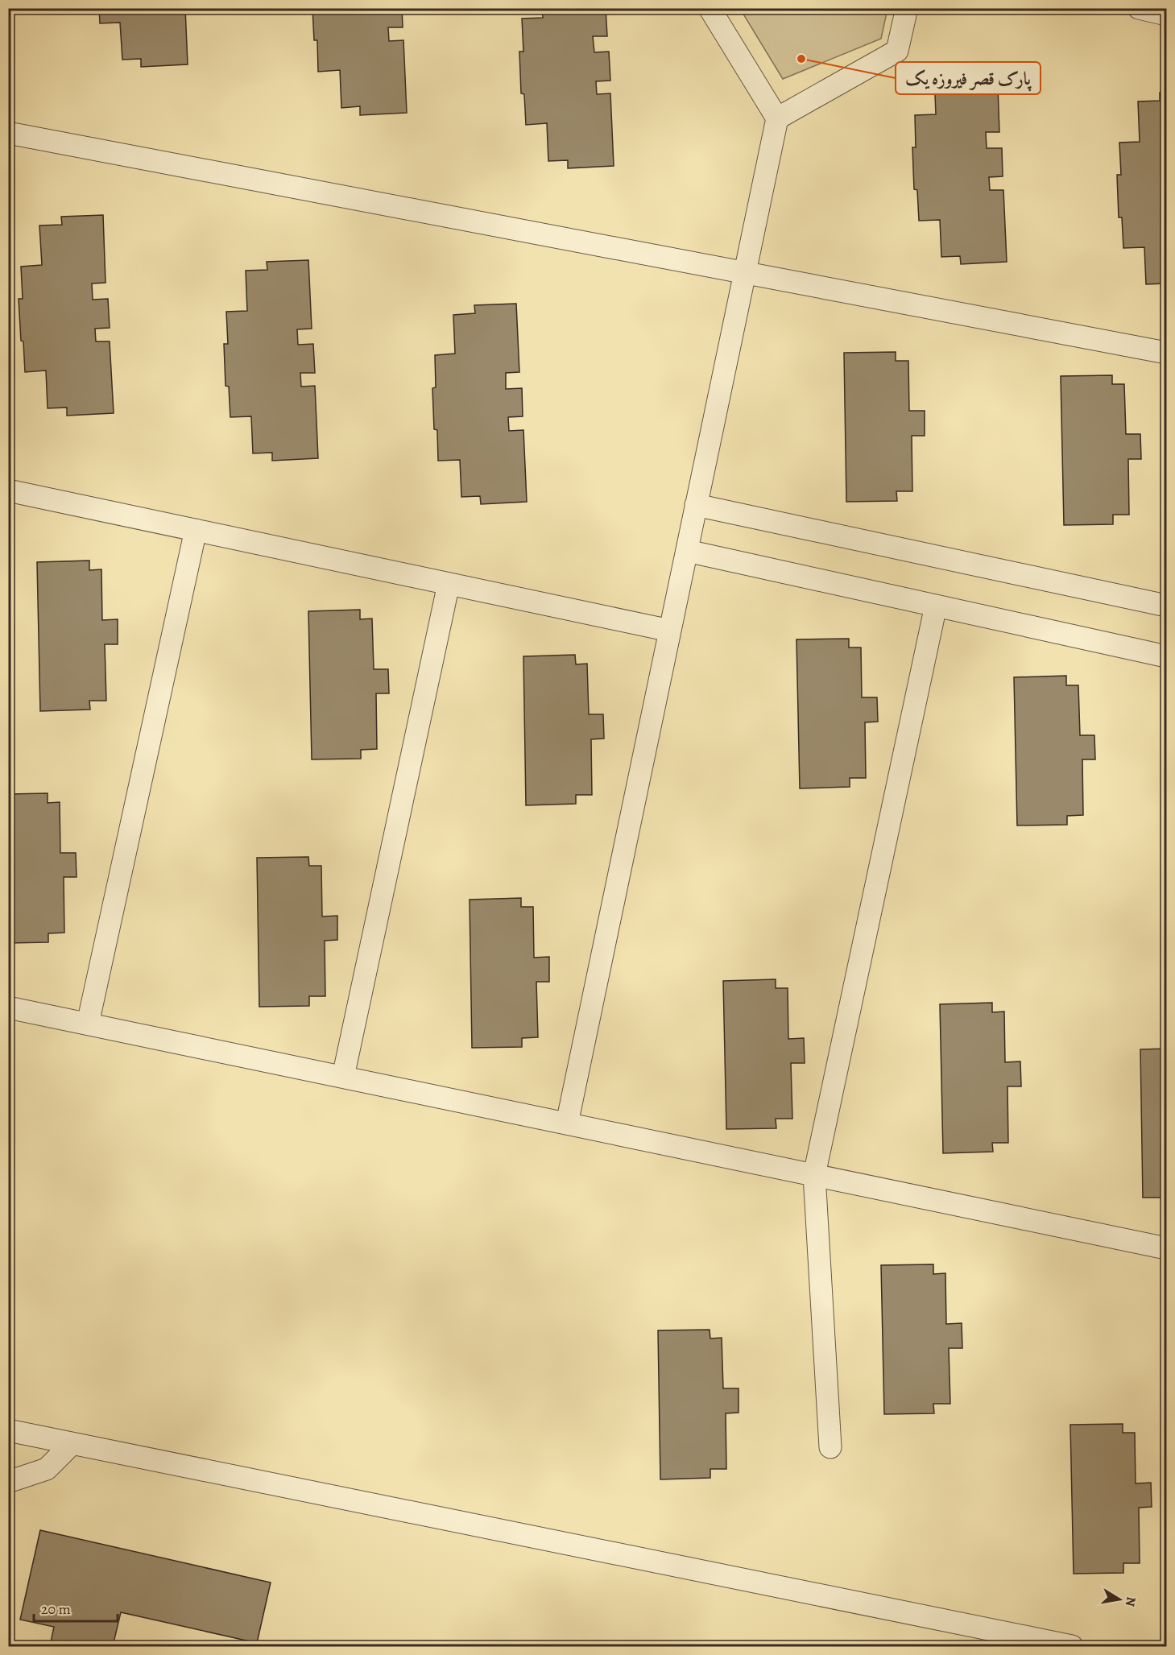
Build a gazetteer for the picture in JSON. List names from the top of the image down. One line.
{"places":["پارک قصر فیروزه یک"],"scale_bar":"20 m","north":"right"}
